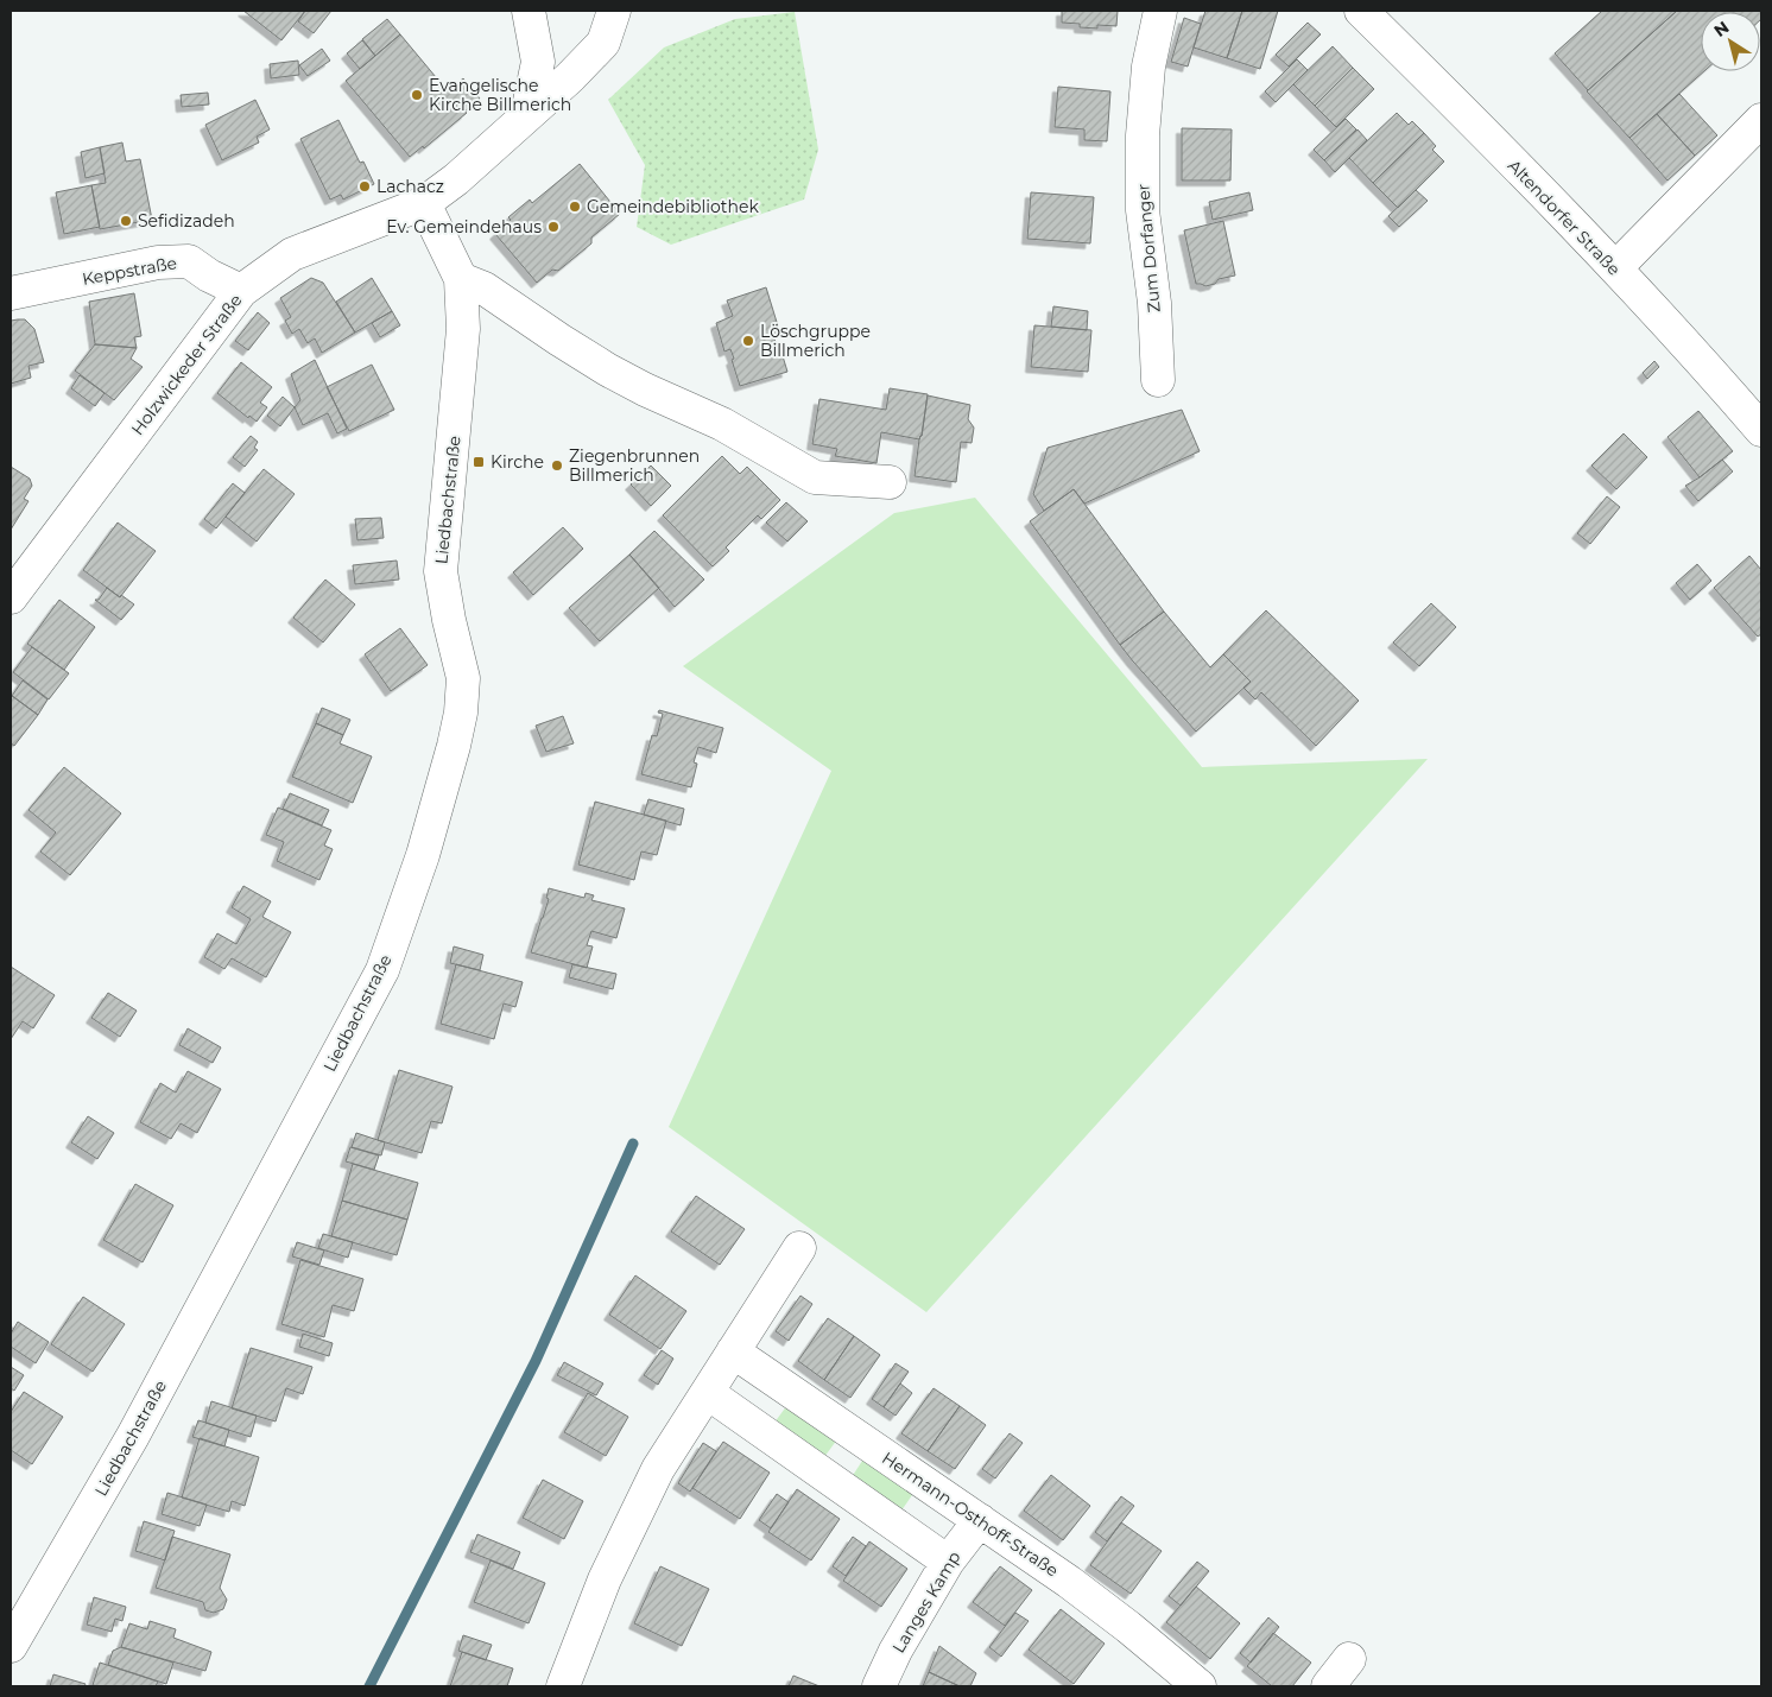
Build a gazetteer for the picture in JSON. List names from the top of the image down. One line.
{"streets":{"street":["Altendorfer Straße","Zum Dorfanger","Keppstraße","Holzwickeder Straße","Liedbachstraße","Hermann-Osthoff-Straße","Langes Kamp"]},"crossings":[["Keppstraße","Holzwickeder Straße"],["Holzwickeder Straße","Liedbachstraße"],["Hermann-Osthoff-Straße","Langes Kamp"]],"places":{"other":["Evangelische Kirche Billmerich","Lachacz","Gemeindebibliothek","Sefidizadeh","Ev. Gemeindehaus","Löschgruppe Billmerich","Ziegenbrunnen Billmerich"],"transit":["Kirche"]},"north":"top left"}
